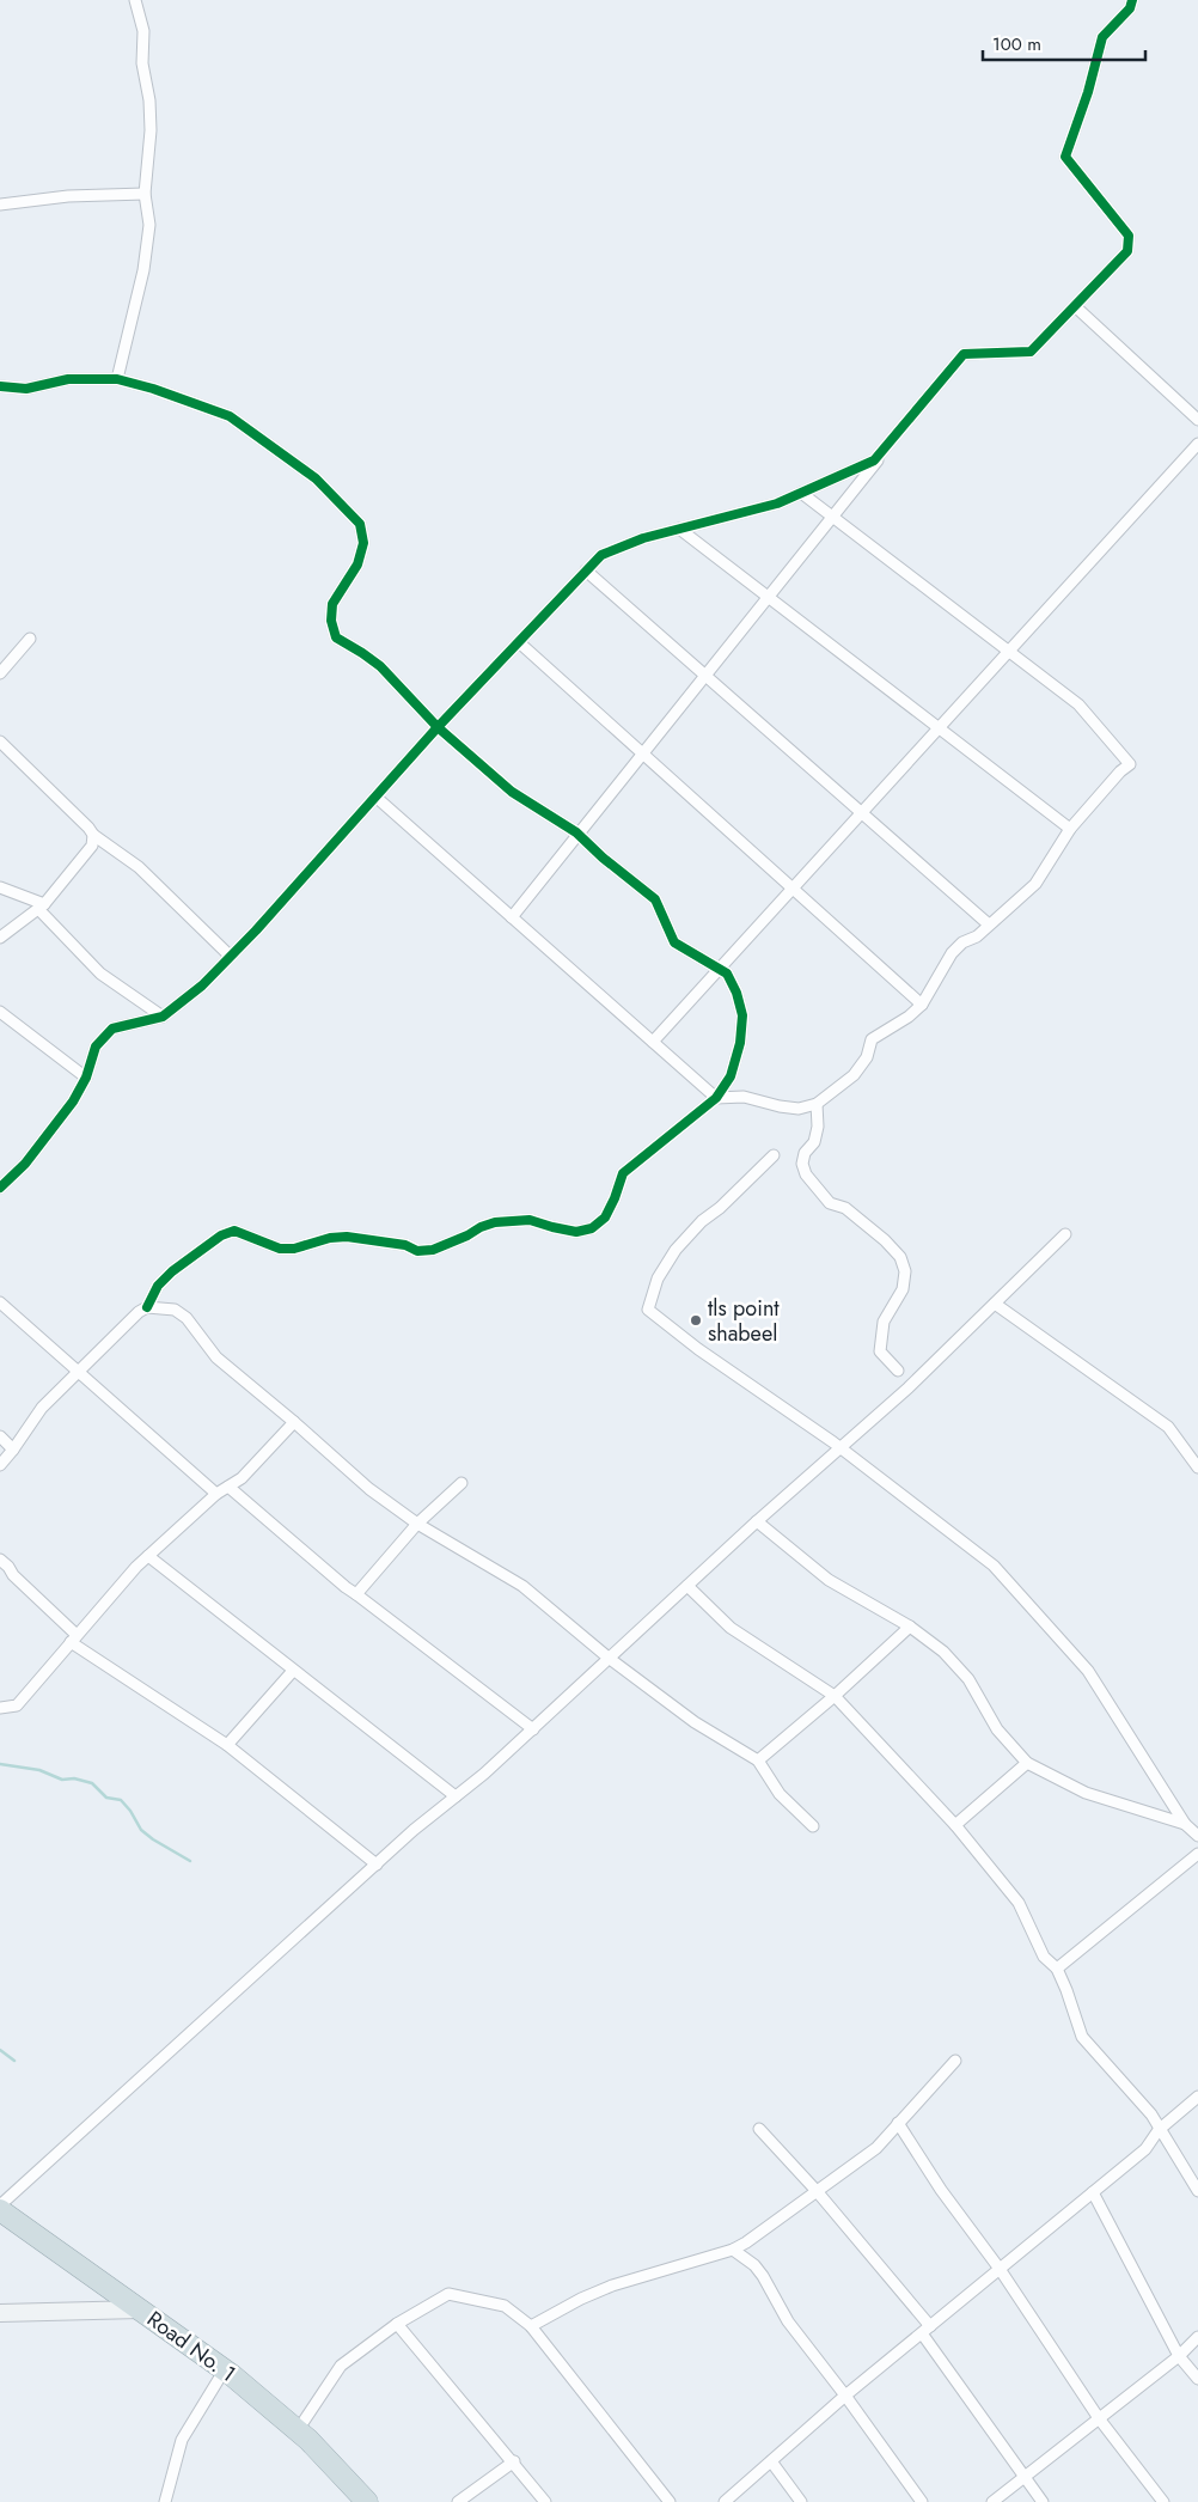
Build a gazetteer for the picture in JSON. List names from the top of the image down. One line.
{"streets":{"highway":["Road No. 1"]},"places":["tls point shabeel"],"scale_bar":"100 m"}
